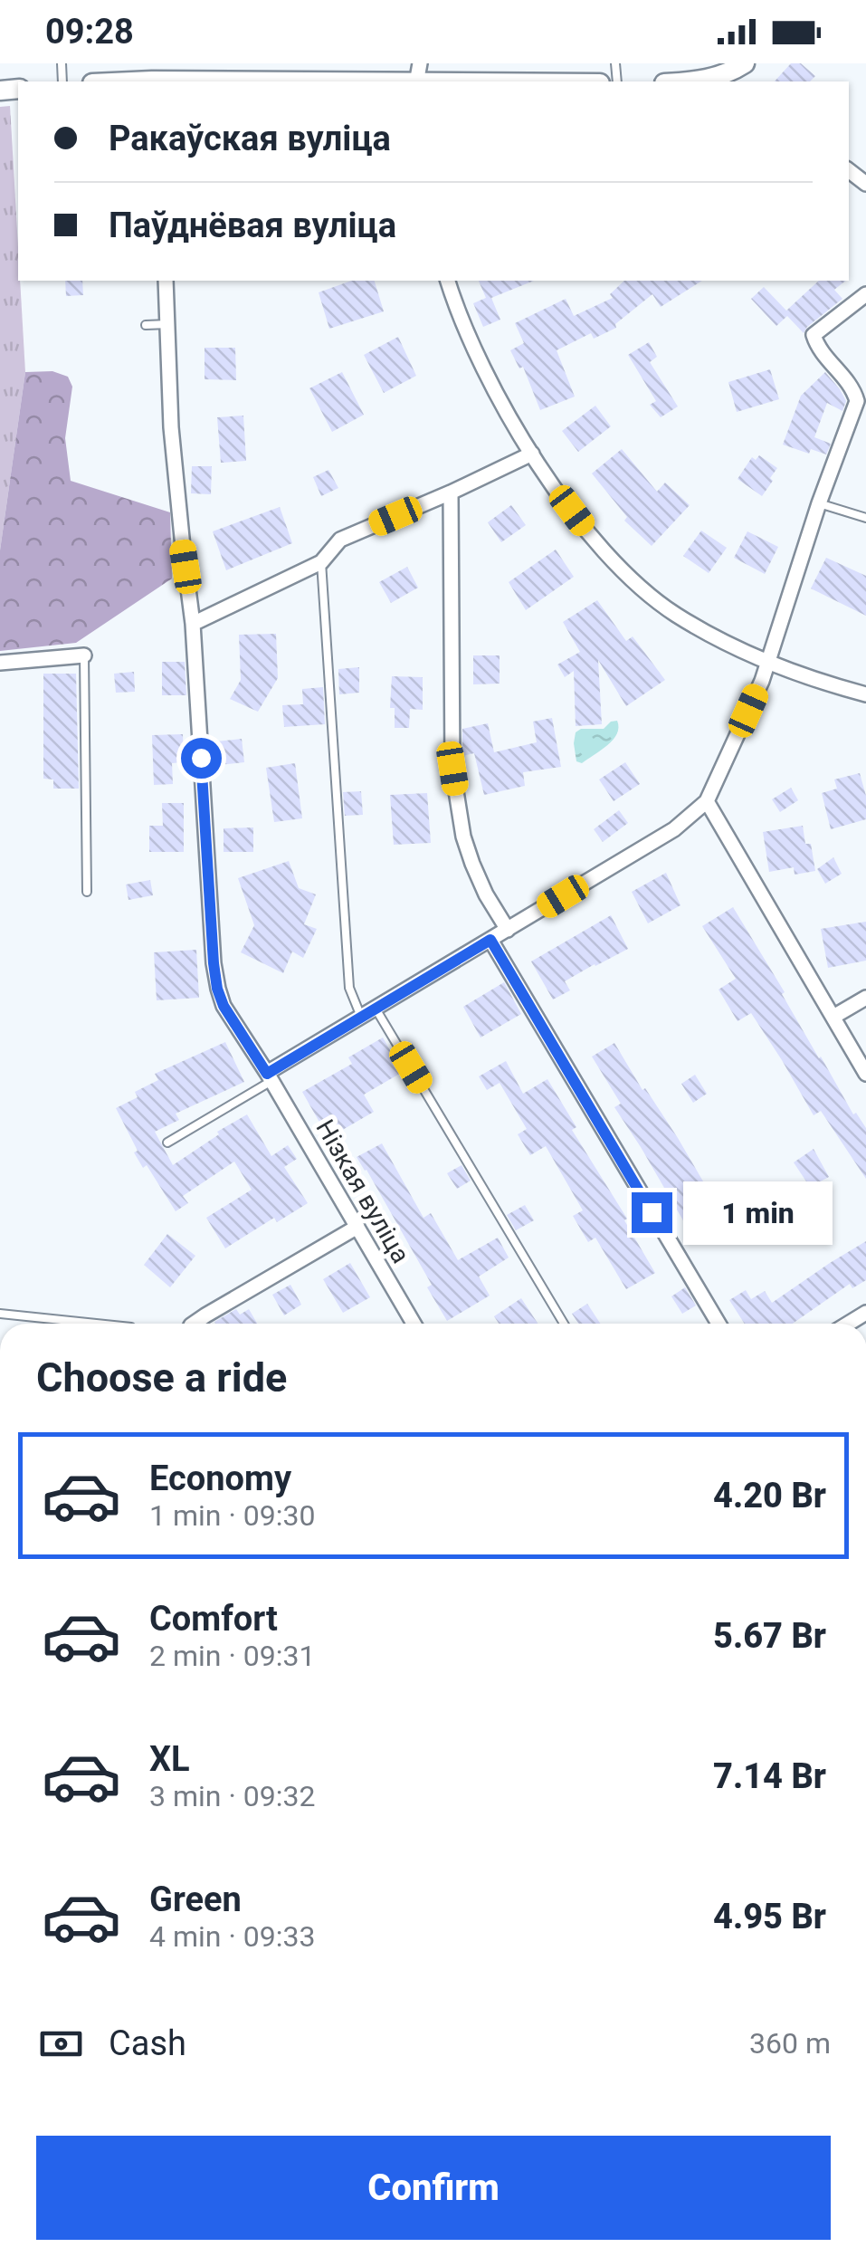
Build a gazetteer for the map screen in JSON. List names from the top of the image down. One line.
{"streets":{"street":["Нізкая вуліца"]},"page":{"status":"09:28","banner":["Ракаўская вуліца","Паўднёвая вуліца"],"bubble":"1 min","heading":"Choose a ride","list":[{"name":"Economy","note":"1 min · 09:30","value":"4.20 Br"},{"name":"Comfort","note":"2 min · 09:31","value":"5.67 Br"},{"name":"XL","note":"3 min · 09:32","value":"7.14 Br"},{"name":"Green","note":"4 min · 09:33","value":"4.95 Br"}],"pay":["Cash","360 m"],"buttons":"Confirm"}}
